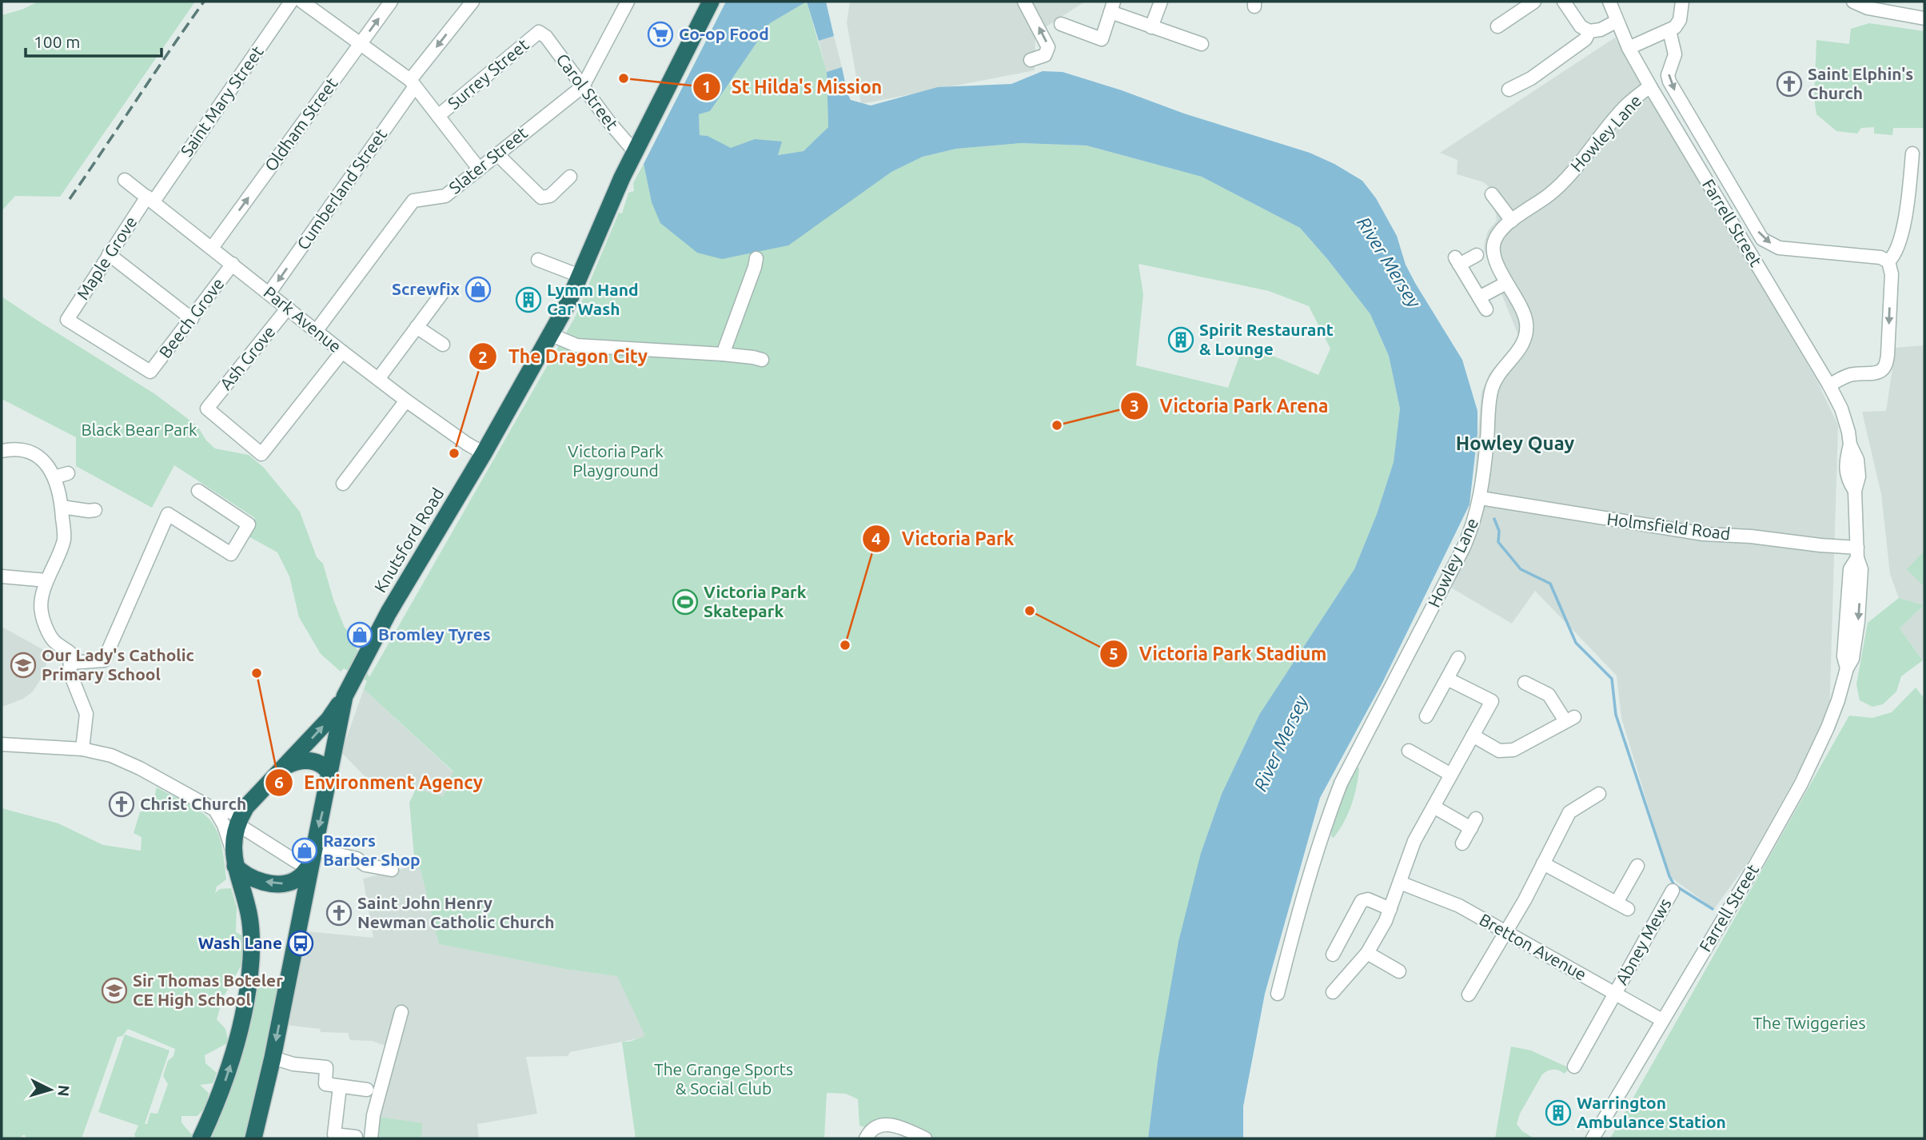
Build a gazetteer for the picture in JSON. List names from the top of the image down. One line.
{"streets":{"highway":["Knutsford Road"],"street":["Surrey Street","Carol Street","Saint Mary Street","Oldham Street","Howley Lane","Slater Street","Cumberland Street","Farrell Street","Maple Grove","Beech Grove","Park Avenue","Ash Grove","Holmsfield Road","Abney Mews","Bretton Avenue"]},"crossings":[["Surrey Street","Carol Street"],["Carol Street","Slater Street"],["Carol Street","Knutsford Road"],["Saint Mary Street","Maple Grove"],["Saint Mary Street","Park Avenue"],["Oldham Street","Park Avenue"],["Howley Lane","Farrell Street"],["Howley Lane","Holmsfield Road"],["Slater Street","Park Avenue"],["Cumberland Street","Park Avenue"],["Farrell Street","Holmsfield Road"],["Farrell Street","Bretton Avenue"],["Maple Grove","Beech Grove"],["Maple Grove","Park Avenue"],["Beech Grove","Park Avenue"],["Park Avenue","Ash Grove"],["Park Avenue","Knutsford Road"],["Abney Mews","Bretton Avenue"]],"one_way":["Oldham Street","Cumberland Street"],"districts":["Howley Quay"],"water":["River Mersey"],"parks":["Black Bear Park","Victoria Park Playground","The Twiggeries","The Grange Sports & Social Club"],"places":{"supermarket":["Co-op Food"],"other":["St Hilda's Mission","Victoria Park Arena","The Dragon City","Victoria Park Stadium","Victoria Park","Environment Agency"],"church":["Saint Elphin's Church","Christ Church","Saint John Henry Newman Catholic Church"],"shop":["Screwfix","Bromley Tyres","Razors Barber Shop"],"building":["Lymm Hand Car Wash","Spirit Restaurant & Lounge","Warrington Ambulance Station"],"sports":["Victoria Park Skatepark"],"school or university":["Our Lady's Catholic Primary School","Sir Thomas Boteler CE High School"],"bus stop":["Wash Lane"]},"scale_bar":"100 m","north":"right"}
